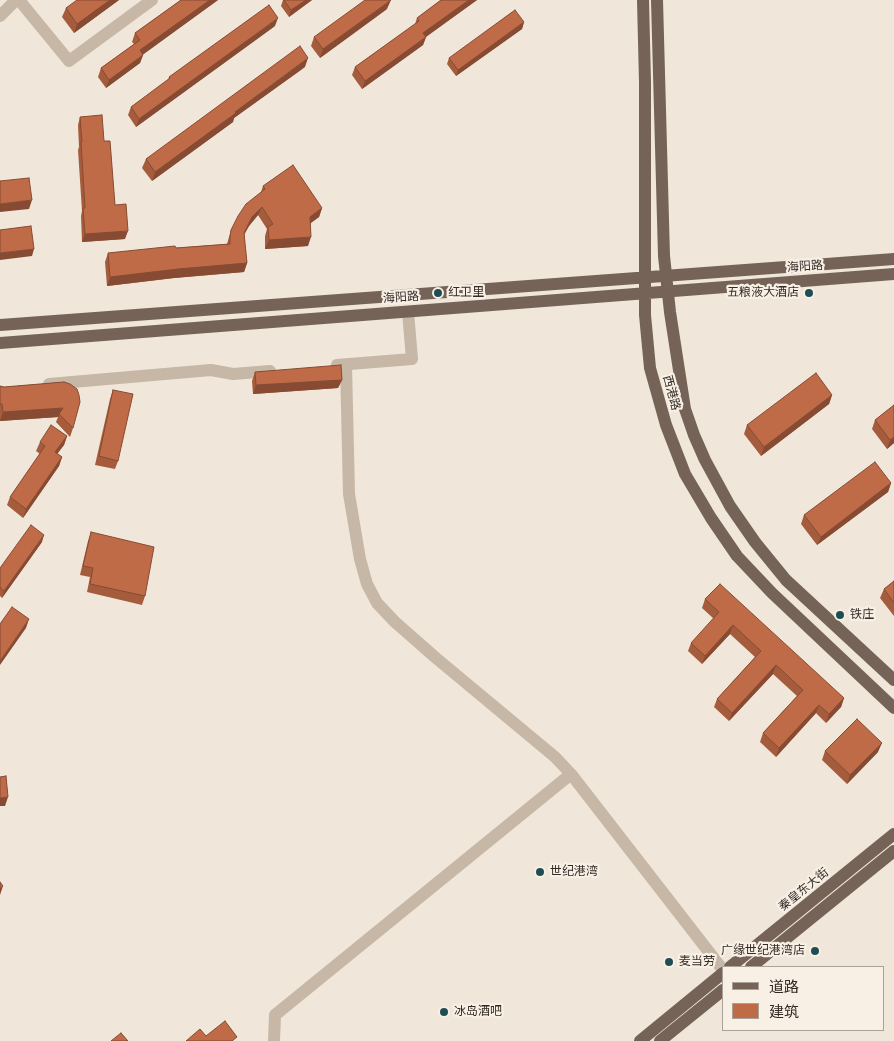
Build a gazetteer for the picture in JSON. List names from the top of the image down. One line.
{"streets":{"main road":["海阳路","西港路","秦皇东大街"]},"crossings":[["海阳路","西港路"]],"places":["红卫里","五粮液大酒店","铁庄","世纪港湾","广缘世纪港湾店","麦当劳","冰岛酒吧"],"legend":["道路","建筑"]}
